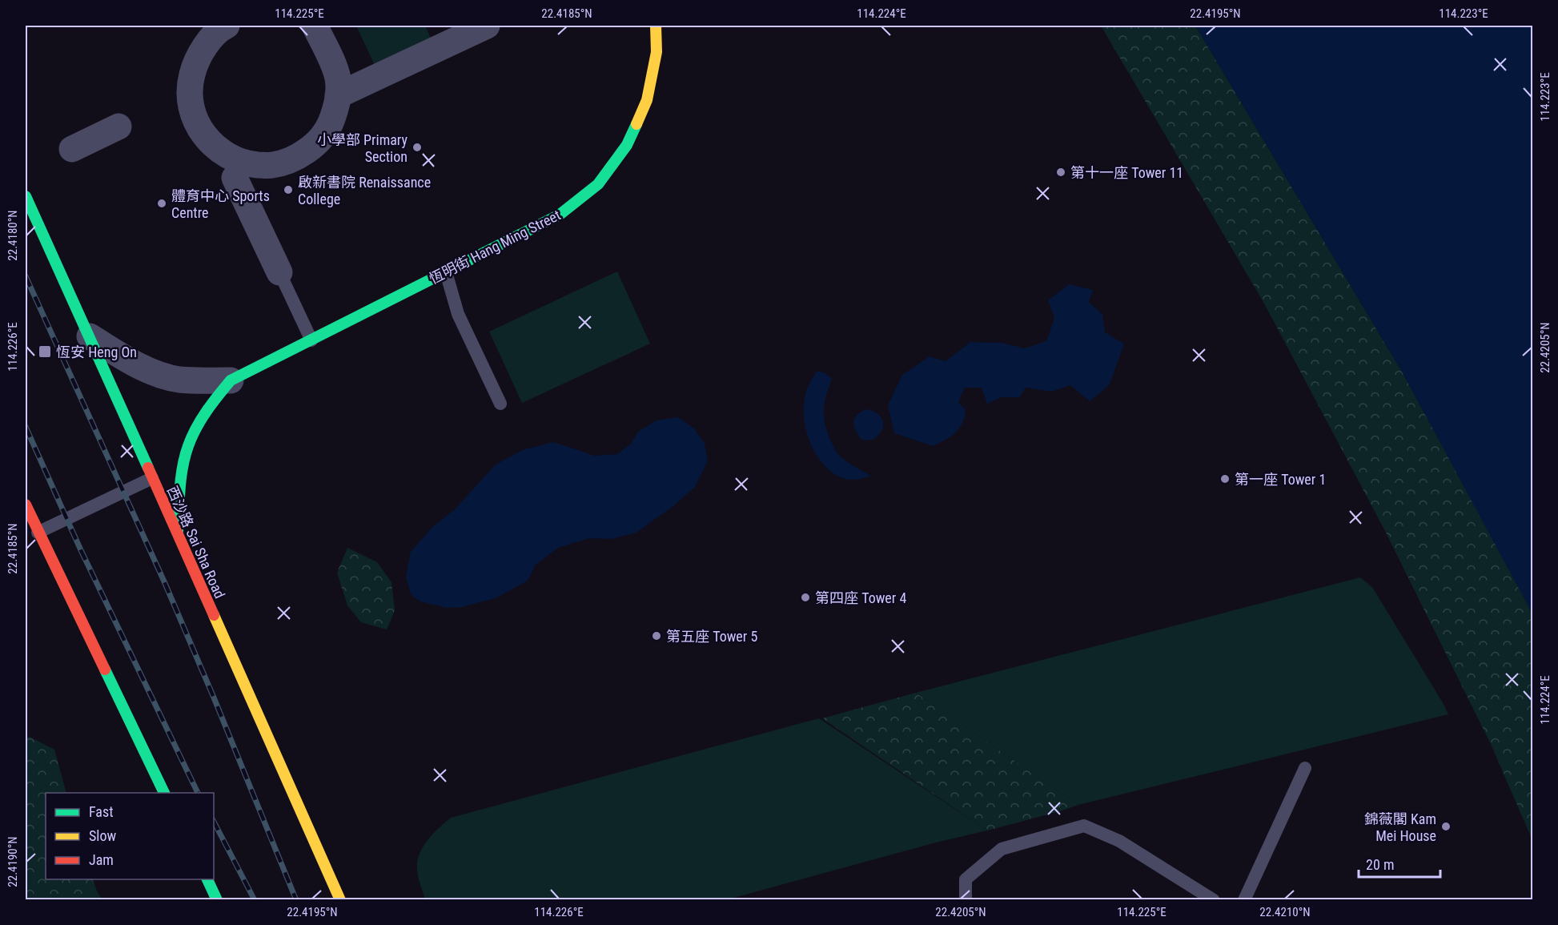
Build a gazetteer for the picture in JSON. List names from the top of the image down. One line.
{"streets":{"main road":["恆明街 Hang Ming Street","西沙路 Sai Sha Road"]},"crossings":[["恆明街 Hang Ming Street","西沙路 Sai Sha Road"]],"places":{"other":["小學部 Primary Section","第十一座 Tower 11","啟新書院 Renaissance College","體育中心 Sports Centre","第一座 Tower 1","第四座 Tower 4","第五座 Tower 5","錦薇閣 Kam Mei House"],"transit":["恆安 Heng On"]},"legend":["Fast","Slow","Jam"],"scale_bar":"20 m","coordinates":["114.225°E","22.4185°N","114.224°E","22.4195°N","114.223°E","22.4180°N","114.226°E","22.4205°N","22.4190°N","22.4210°N"]}
